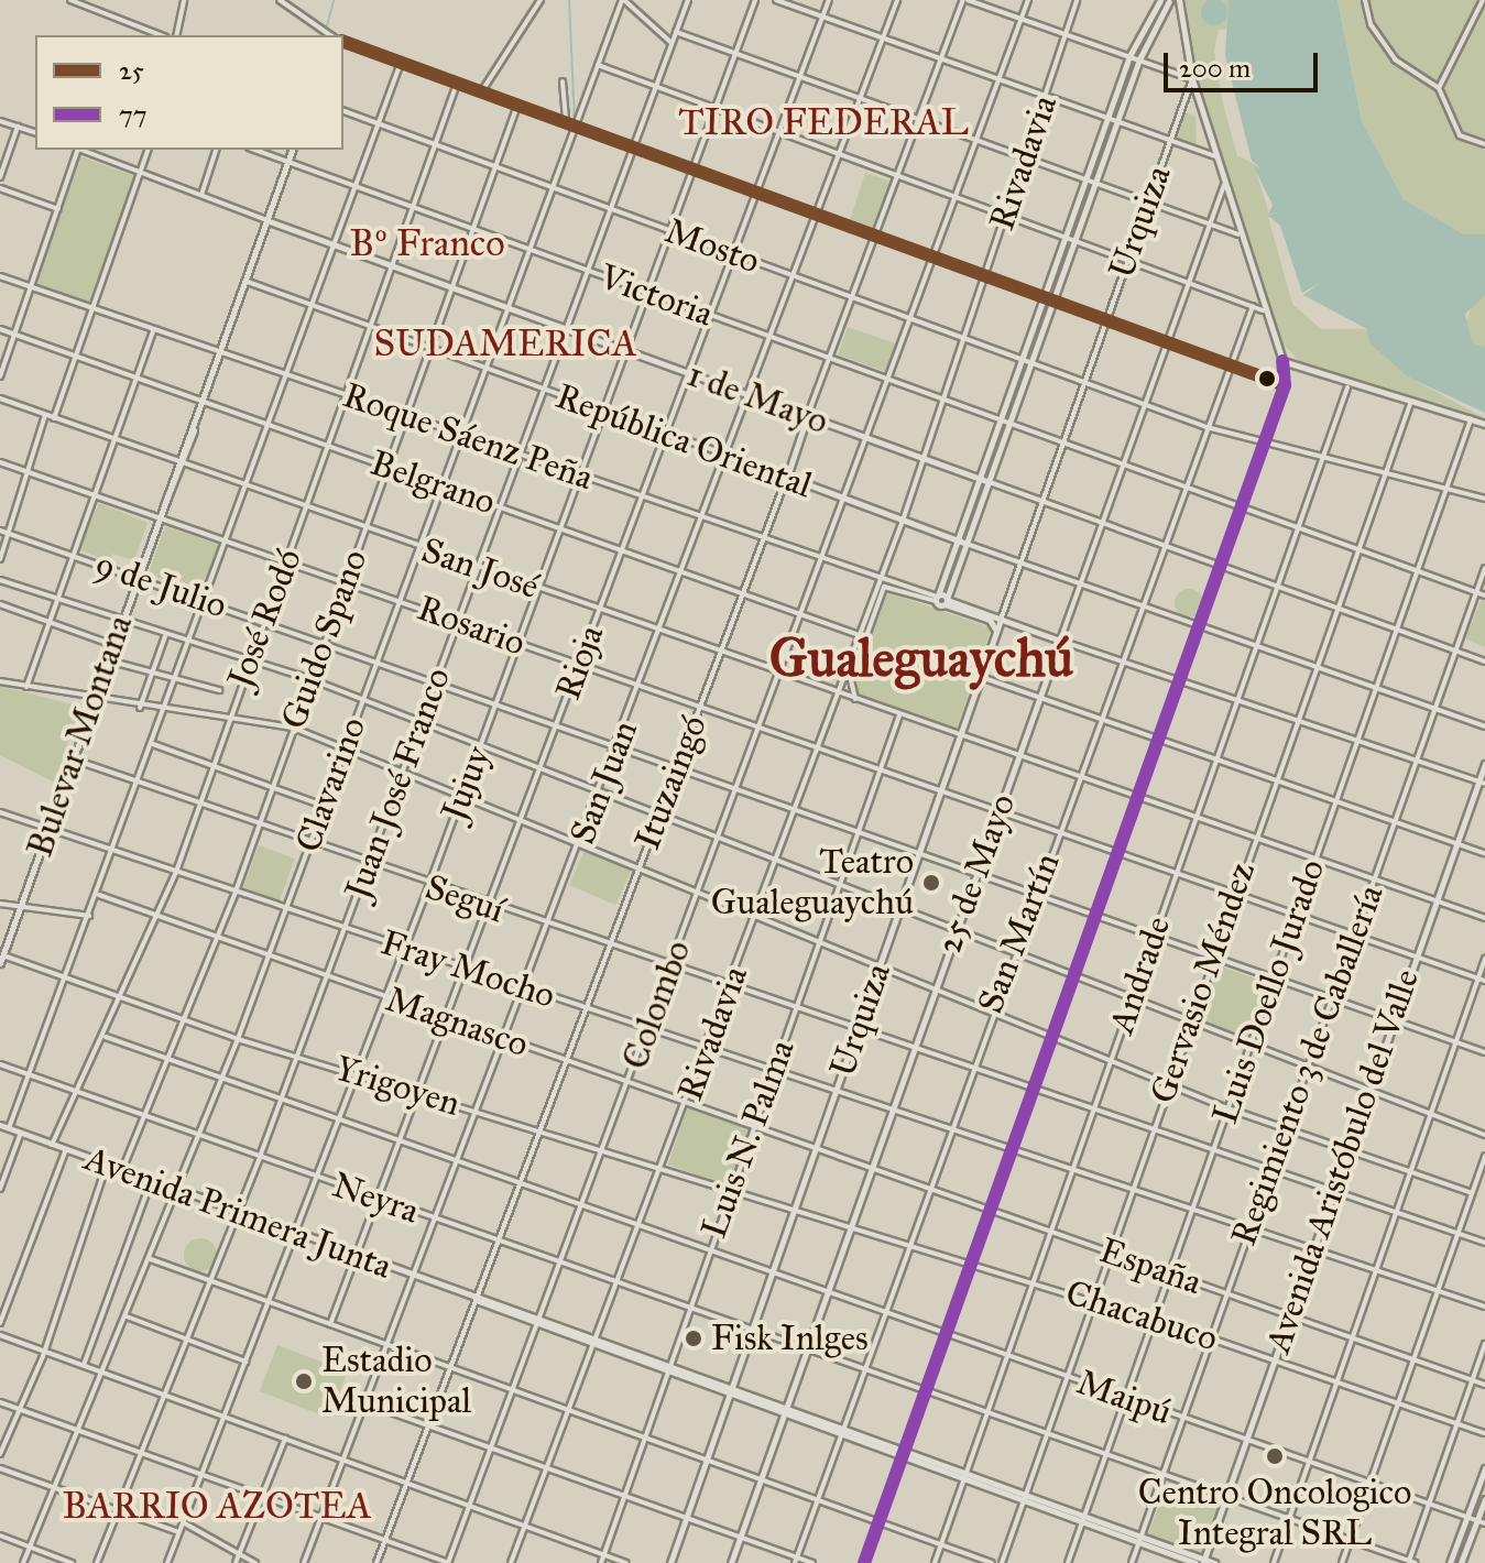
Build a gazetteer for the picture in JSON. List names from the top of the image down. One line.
{"streets":{"main road":["Urquiza","1 de Mayo","República Oriental","Bulevar Montana","Ituzaingó","25 de Mayo","Avenida Aristóbulo del Valle","Avenida Primera Junta"],"street":["Rivadavia","Mosto","Victoria","Roque Sáenz Peña","Belgrano","San José","9 de Julio","José Rodó","Rosario","Guido Spano","Rioja","San Juan","Juan José Franco","Jujuy","Clavarino","Seguí","San Martín","Fray Mocho","Andrade","Gervasio Méndez","Luis Doello Jurado","Colombo","Magnasco","Regimiento 3 de Caballería","Yrigoyen","Luis N. Palma","Neyra","España","Chacabuco","Maipú"]},"crossings":[["Rivadavia","Mosto"],["Rivadavia","Victoria"],["Rivadavia","1 de Mayo"],["Rivadavia","Roque Sáenz Peña"],["Rivadavia","República Oriental"],["Rivadavia","Belgrano"],["Rivadavia","San José"],["Rivadavia","9 de Julio"],["Rivadavia","Rosario"],["Rivadavia","Seguí"],["Rivadavia","Fray Mocho"],["Rivadavia","Magnasco"],["Rivadavia","Yrigoyen"],["Rivadavia","Neyra"],["Rivadavia","Avenida Primera Junta"],["Rivadavia","Maipú"],["Urquiza","Mosto"],["Urquiza","Victoria"],["Urquiza","1 de Mayo"],["Urquiza","República Oriental"],["Urquiza","San José"],["Urquiza","9 de Julio"],["Urquiza","Rosario"],["Urquiza","Seguí"],["Urquiza","Fray Mocho"],["Urquiza","Magnasco"],["Urquiza","Yrigoyen"],["Urquiza","Neyra"],["Urquiza","Avenida Primera Junta"],["Urquiza","España"],["Urquiza","Chacabuco"],["Urquiza","Maipú"],["Mosto","José Rodó"],["Mosto","Guido Spano"],["Mosto","Rioja"],["Mosto","San Juan"],["Mosto","Ituzaingó"],["Mosto","Juan José Franco"],["Mosto","Jujuy"],["Mosto","Clavarino"],["Mosto","25 de Mayo"],["Mosto","San Martín"],["Mosto","Andrade"],["Mosto","Gervasio Méndez"],["Mosto","Luis Doello Jurado"],["Mosto","Colombo"],["Victoria","José Rodó"],["Victoria","Guido Spano"],["Victoria","Rioja"],["Victoria","Bulevar Montana"],["Victoria","San Juan"],["Victoria","Ituzaingó"],["Victoria","Juan José Franco"],["Victoria","Jujuy"],["Victoria","Clavarino"],["Victoria","25 de Mayo"],["Victoria","San Martín"],["Victoria","Andrade"],["Victoria","Gervasio Méndez"],["Victoria","Luis Doello Jurado"],["Victoria","Colombo"],["Victoria","Regimiento 3 de Caballería"],["1 de Mayo","José Rodó"],["1 de Mayo","Guido Spano"],["1 de Mayo","Rioja"],["1 de Mayo","Bulevar Montana"],["1 de Mayo","San Juan"],["1 de Mayo","Ituzaingó"],["1 de Mayo","Juan José Franco"],["1 de Mayo","Jujuy"],["1 de Mayo","Clavarino"],["1 de Mayo","25 de Mayo"],["1 de Mayo","San Martín"],["1 de Mayo","Andrade"],["1 de Mayo","Gervasio Méndez"],["1 de Mayo","Luis Doello Jurado"],["1 de Mayo","Colombo"],["1 de Mayo","Regimiento 3 de Caballería"],["Roque Sáenz Peña","José Rodó"],["Roque Sáenz Peña","Guido Spano"],["Roque Sáenz Peña","Rioja"],["Roque Sáenz Peña","Bulevar Montana"],["Roque Sáenz Peña","San Juan"],["Roque Sáenz Peña","Ituzaingó"],["Roque Sáenz Peña","Juan José Franco"],["Roque Sáenz Peña","Jujuy"],["Roque Sáenz Peña","Clavarino"],["Roque Sáenz Peña","Colombo"],["República Oriental","José Rodó"],["República Oriental","Guido Spano"],["República Oriental","Rioja"],["República Oriental","Bulevar Montana"],["República Oriental","San Juan"],["República Oriental","Ituzaingó"],["República Oriental","Juan José Franco"],["República Oriental","Jujuy"],["República Oriental","Clavarino"],["República Oriental","25 de Mayo"],["República Oriental","San Martín"],["República Oriental","Andrade"],["República Oriental","Gervasio Méndez"],["República Oriental","Luis Doello Jurado"],["República Oriental","Colombo"],["República Oriental","Regimiento 3 de Caballería"],["Belgrano","José Rodó"],["Belgrano","Guido Spano"],["Belgrano","Rioja"],["Belgrano","Bulevar Montana"],["Belgrano","San Juan"],["Belgrano","Ituzaingó"],["Belgrano","Juan José Franco"],["Belgrano","Jujuy"],["Belgrano","Clavarino"],["Belgrano","Colombo"],["San José","José Rodó"],["San José","Guido Spano"],["San José","Rioja"],["San José","Bulevar Montana"],["San José","San Juan"],["San José","Ituzaingó"],["San José","Juan José Franco"],["San José","Jujuy"],["San José","Clavarino"],["San José","25 de Mayo"],["San José","San Martín"],["San José","Andrade"],["San José","Gervasio Méndez"],["San José","Luis Doello Jurado"],["San José","Colombo"],["San José","Regimiento 3 de Caballería"],["San José","Luis N. Palma"],["San José","Avenida Aristóbulo del Valle"],["9 de Julio","José Rodó"],["9 de Julio","Guido Spano"],["9 de Julio","Rioja"],["9 de Julio","Bulevar Montana"],["9 de Julio","San Juan"],["9 de Julio","Ituzaingó"],["9 de Julio","Juan José Franco"],["9 de Julio","Jujuy"],["9 de Julio","Clavarino"],["9 de Julio","25 de Mayo"],["9 de Julio","San Martín"],["9 de Julio","Andrade"],["9 de Julio","Gervasio Méndez"],["9 de Julio","Luis Doello Jurado"],["9 de Julio","Colombo"],["9 de Julio","Regimiento 3 de Caballería"],["9 de Julio","Luis N. Palma"],["9 de Julio","Avenida Aristóbulo del Valle"],["José Rodó","Rosario"],["José Rodó","Seguí"],["José Rodó","Fray Mocho"],["José Rodó","Magnasco"],["José Rodó","Yrigoyen"],["José Rodó","Neyra"],["José Rodó","Avenida Primera Junta"],["José Rodó","Maipú"],["Rosario","Guido Spano"],["Rosario","Rioja"],["Rosario","Bulevar Montana"],["Rosario","San Juan"],["Rosario","Ituzaingó"],["Rosario","Juan José Franco"],["Rosario","Jujuy"],["Rosario","Clavarino"],["Rosario","25 de Mayo"],["Rosario","San Martín"],["Rosario","Andrade"],["Rosario","Gervasio Méndez"],["Rosario","Luis Doello Jurado"],["Rosario","Colombo"],["Rosario","Regimiento 3 de Caballería"],["Rosario","Luis N. Palma"],["Rosario","Avenida Aristóbulo del Valle"],["Guido Spano","Seguí"],["Guido Spano","Fray Mocho"],["Guido Spano","Magnasco"],["Guido Spano","Yrigoyen"],["Guido Spano","Neyra"],["Guido Spano","Avenida Primera Junta"],["Guido Spano","Maipú"],["Rioja","Seguí"],["Rioja","Fray Mocho"],["Rioja","Magnasco"],["Rioja","Yrigoyen"],["Rioja","Neyra"],["Rioja","Avenida Primera Junta"],["Rioja","Maipú"],["Bulevar Montana","Seguí"],["Bulevar Montana","Fray Mocho"],["Bulevar Montana","Yrigoyen"],["San Juan","Seguí"],["San Juan","Fray Mocho"],["San Juan","Magnasco"],["San Juan","Yrigoyen"],["San Juan","Neyra"],["San Juan","Avenida Primera Junta"],["San Juan","Maipú"],["Ituzaingó","Seguí"],["Ituzaingó","Fray Mocho"],["Ituzaingó","Magnasco"],["Ituzaingó","Yrigoyen"],["Ituzaingó","Neyra"],["Ituzaingó","Avenida Primera Junta"],["Ituzaingó","Maipú"],["Juan José Franco","Seguí"],["Juan José Franco","Fray Mocho"],["Juan José Franco","Magnasco"],["Juan José Franco","Yrigoyen"],["Juan José Franco","Neyra"],["Juan José Franco","Avenida Primera Junta"],["Juan José Franco","Maipú"],["Jujuy","Seguí"],["Jujuy","Fray Mocho"],["Jujuy","Magnasco"],["Jujuy","Yrigoyen"],["Jujuy","Neyra"],["Jujuy","Avenida Primera Junta"],["Jujuy","Maipú"],["Clavarino","Seguí"],["Clavarino","Fray Mocho"],["Clavarino","Magnasco"],["Clavarino","Yrigoyen"],["Clavarino","Neyra"],["Clavarino","Avenida Primera Junta"],["Clavarino","Maipú"],["25 de Mayo","Seguí"],["25 de Mayo","Fray Mocho"],["25 de Mayo","Neyra"],["25 de Mayo","Avenida Primera Junta"],["25 de Mayo","España"],["25 de Mayo","Chacabuco"],["25 de Mayo","Maipú"],["Seguí","San Martín"],["Seguí","Andrade"],["Seguí","Gervasio Méndez"],["Seguí","Luis Doello Jurado"],["Seguí","Colombo"],["Seguí","Regimiento 3 de Caballería"],["Seguí","Luis N. Palma"],["Seguí","Avenida Aristóbulo del Valle"],["San Martín","Fray Mocho"],["San Martín","Neyra"],["San Martín","Avenida Primera Junta"],["San Martín","España"],["San Martín","Chacabuco"],["San Martín","Maipú"],["Fray Mocho","Andrade"],["Fray Mocho","Gervasio Méndez"],["Fray Mocho","Luis Doello Jurado"],["Fray Mocho","Colombo"],["Fray Mocho","Regimiento 3 de Caballería"],["Fray Mocho","Luis N. Palma"],["Fray Mocho","Avenida Aristóbulo del Valle"],["Andrade","Neyra"],["Andrade","Avenida Primera Junta"],["Andrade","España"],["Andrade","Chacabuco"],["Andrade","Maipú"],["Gervasio Méndez","Neyra"],["Gervasio Méndez","Avenida Primera Junta"],["Gervasio Méndez","España"],["Gervasio Méndez","Chacabuco"],["Gervasio Méndez","Maipú"],["Luis Doello Jurado","Neyra"],["Luis Doello Jurado","Avenida Primera Junta"],["Luis Doello Jurado","España"],["Luis Doello Jurado","Chacabuco"],["Luis Doello Jurado","Maipú"],["Colombo","Magnasco"],["Colombo","Yrigoyen"],["Colombo","Neyra"],["Colombo","Avenida Primera Junta"],["Colombo","Maipú"],["Magnasco","Luis N. Palma"],["Magnasco","España"],["Regimiento 3 de Caballería","Neyra"],["Regimiento 3 de Caballería","Avenida Primera Junta"],["Regimiento 3 de Caballería","España"],["Regimiento 3 de Caballería","Chacabuco"],["Regimiento 3 de Caballería","Maipú"],["Yrigoyen","Luis N. Palma"],["Yrigoyen","Chacabuco"],["Luis N. Palma","Neyra"],["Luis N. Palma","Avenida Primera Junta"],["Luis N. Palma","Maipú"],["Avenida Aristóbulo del Valle","Neyra"],["Avenida Aristóbulo del Valle","España"],["Avenida Aristóbulo del Valle","Chacabuco"],["Avenida Aristóbulo del Valle","Maipú"]],"districts":["TIRO FEDERAL","Bº Franco","SUDAMERICA","Gualeguaychú","BARRIO AZOTEA"],"places":["Teatro Gualeguaychú","Fisk Inlges","Estadio Municipal","Centro Oncologico Integral SRL"],"lines":["transit line 25","transit line 77"],"legend":["25","77"],"scale_bar":"200 m"}
